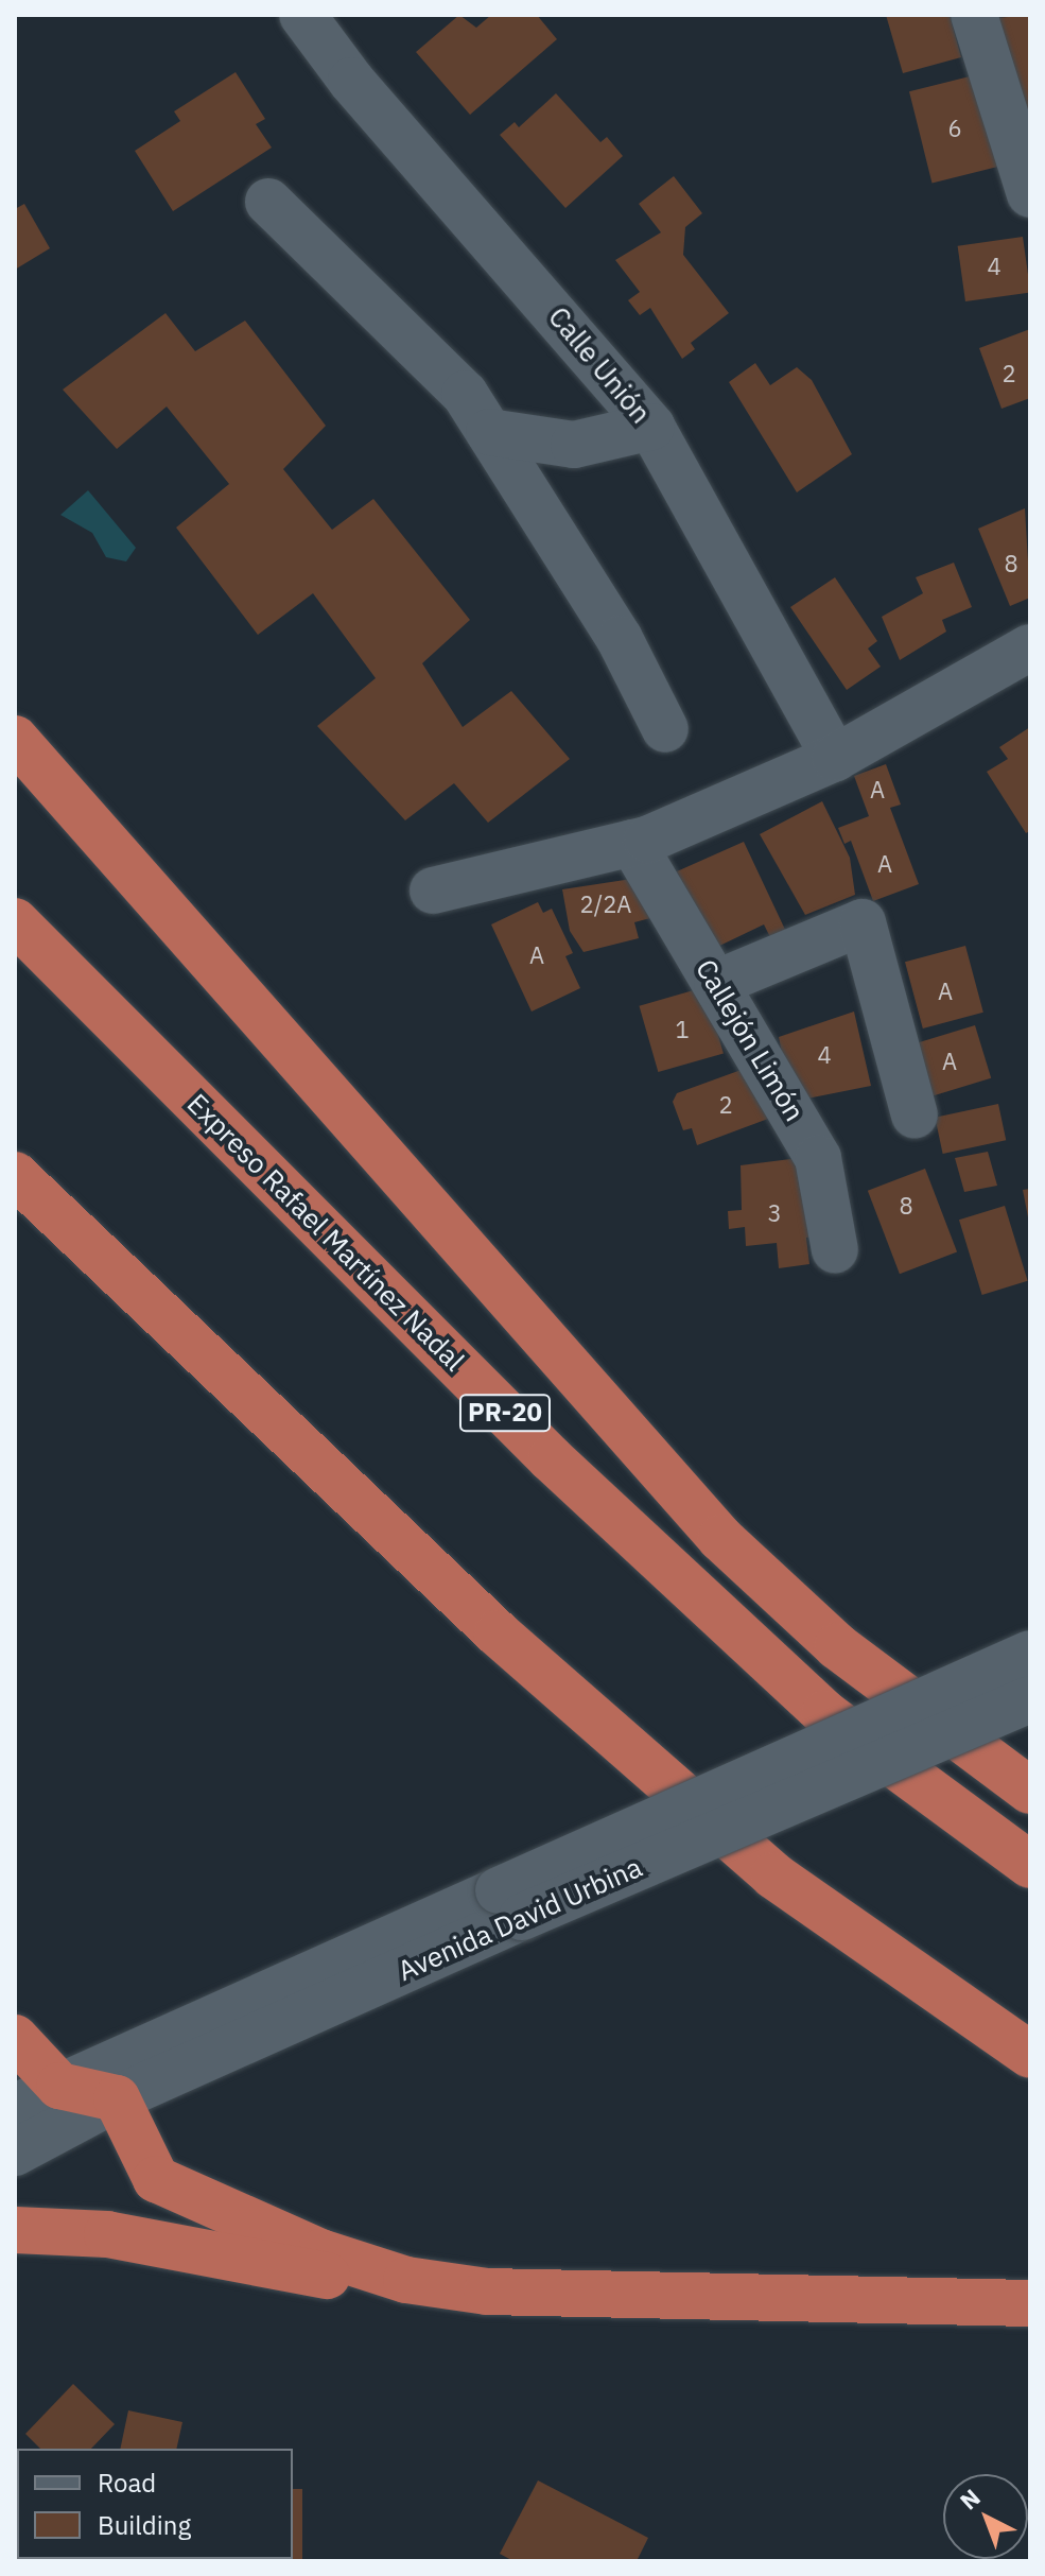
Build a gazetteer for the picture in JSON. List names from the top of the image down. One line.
{"streets":{"highway":["Expreso Rafael Martínez Nadal","PR-20"],"street":["Calle Unión","Callejón Limón","Avenida David Urbina"]},"house_numbers":["6","4","2","8","A","A","2/2A","A","A","1","4","A","2","8","3"],"legend":["Road","Building"],"north":"top left"}
